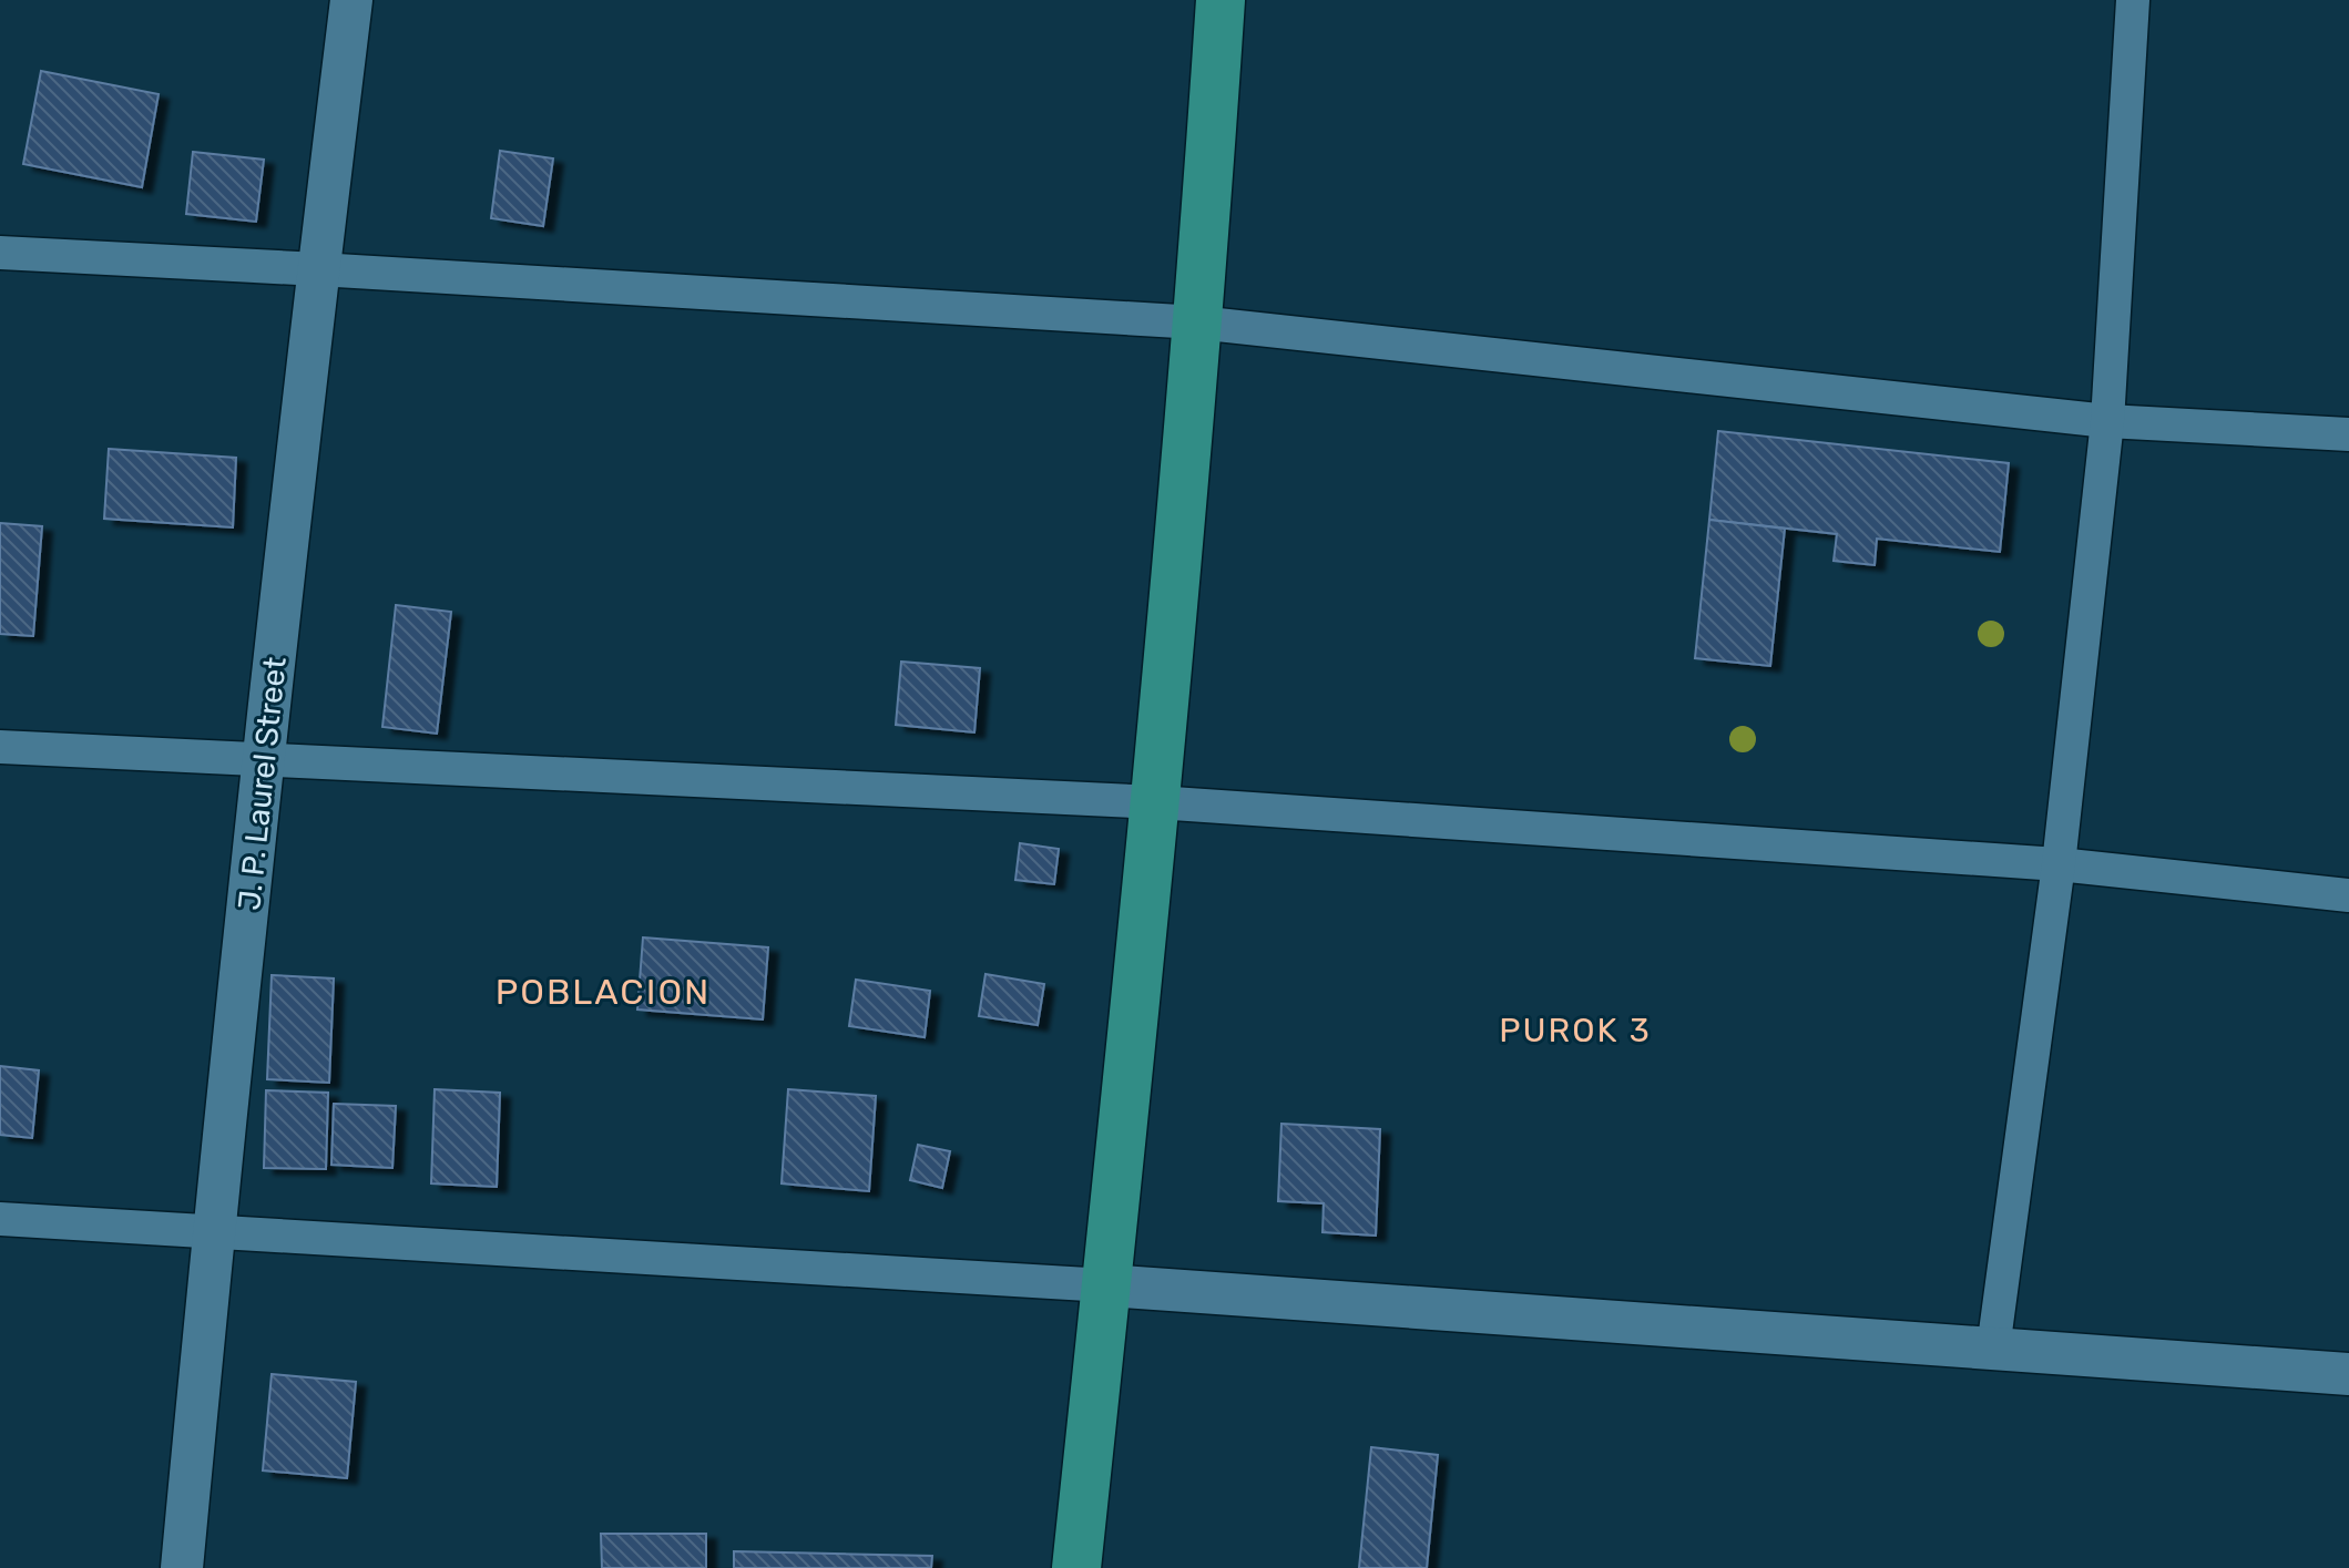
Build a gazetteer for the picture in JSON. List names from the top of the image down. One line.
{"streets":{"street":["J. P. Laurel Street"]},"districts":["POBLACION","PUROK 3"]}
